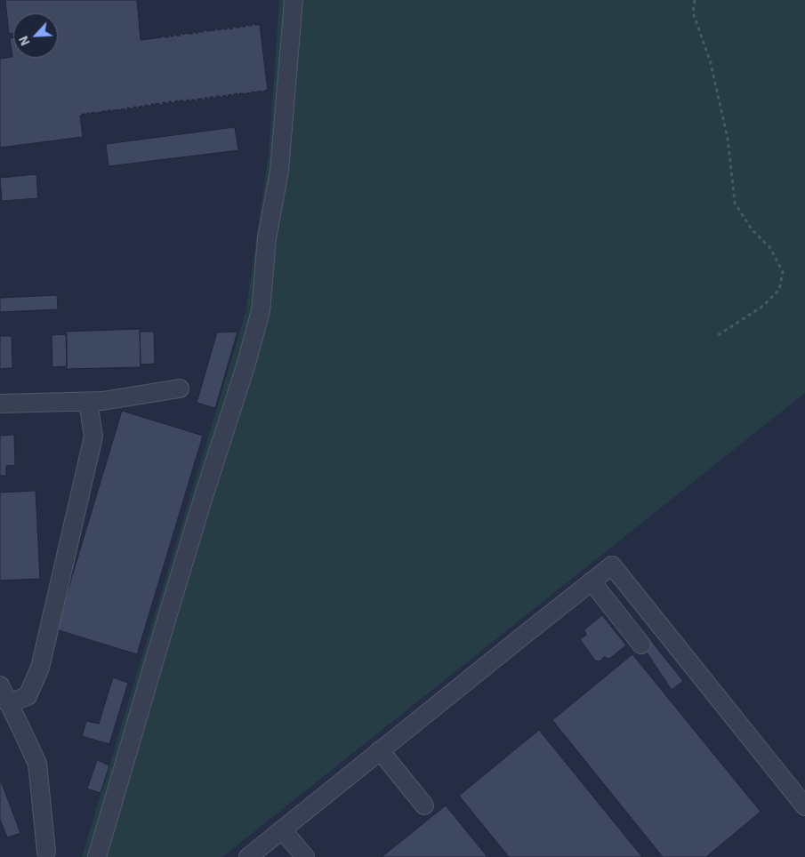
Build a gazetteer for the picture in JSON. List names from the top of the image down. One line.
{"north":"bottom left"}
